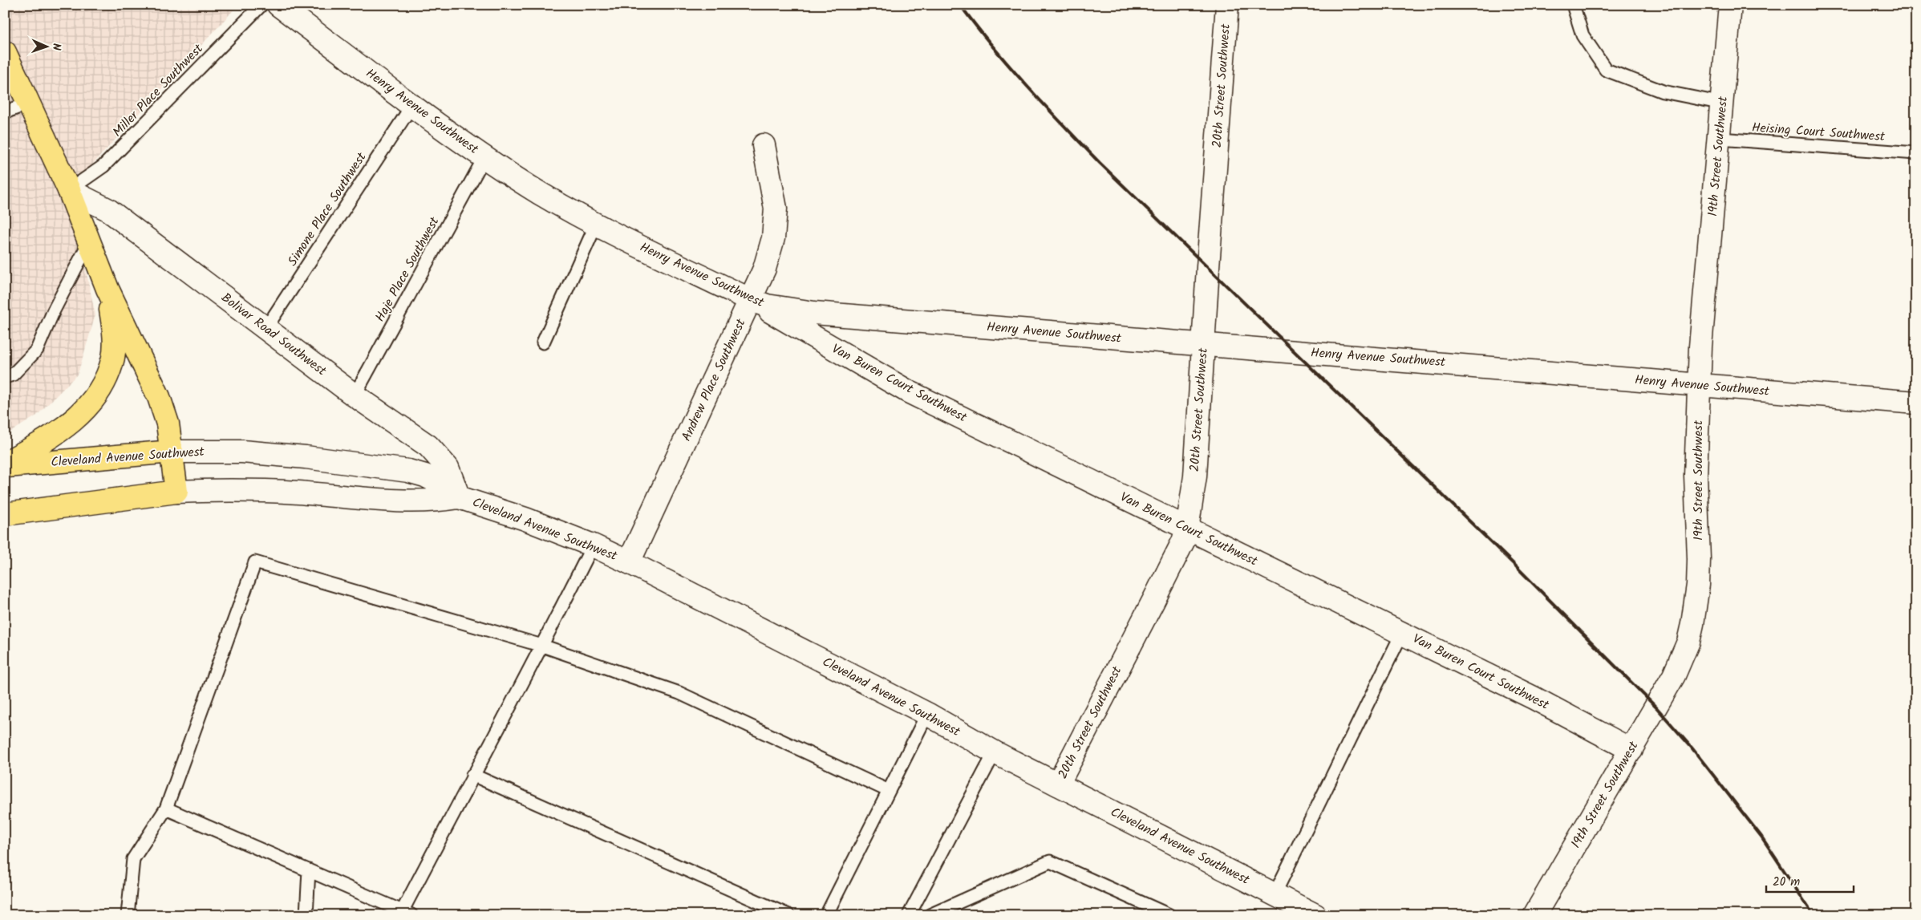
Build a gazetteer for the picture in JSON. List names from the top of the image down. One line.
{"streets":{"main road":["Cleveland Avenue Southwest"],"street":["20th Street Southwest","Henry Avenue Southwest","19th Street Southwest","Bolivar Road Southwest","Andrew Place Southwest","Van Buren Court Southwest"],"lane":["Miller Place Southwest","Heising Court Southwest","Simone Place Southwest","Haje Place Southwest"]},"crossings":[["20th Street Southwest","Henry Avenue Southwest"],["20th Street Southwest","Van Buren Court Southwest"],["20th Street Southwest","Cleveland Avenue Southwest"],["Miller Place Southwest","Bolivar Road Southwest"],["Henry Avenue Southwest","19th Street Southwest"],["Henry Avenue Southwest","Simone Place Southwest"],["Henry Avenue Southwest","Haje Place Southwest"],["Henry Avenue Southwest","Andrew Place Southwest"],["Henry Avenue Southwest","Van Buren Court Southwest"],["Heising Court Southwest","19th Street Southwest"],["19th Street Southwest","Van Buren Court Southwest"],["Simone Place Southwest","Bolivar Road Southwest"],["Haje Place Southwest","Bolivar Road Southwest"],["Bolivar Road Southwest","Cleveland Avenue Southwest"],["Andrew Place Southwest","Van Buren Court Southwest"],["Andrew Place Southwest","Cleveland Avenue Southwest"]],"scale_bar":"20 m","north":"right"}
